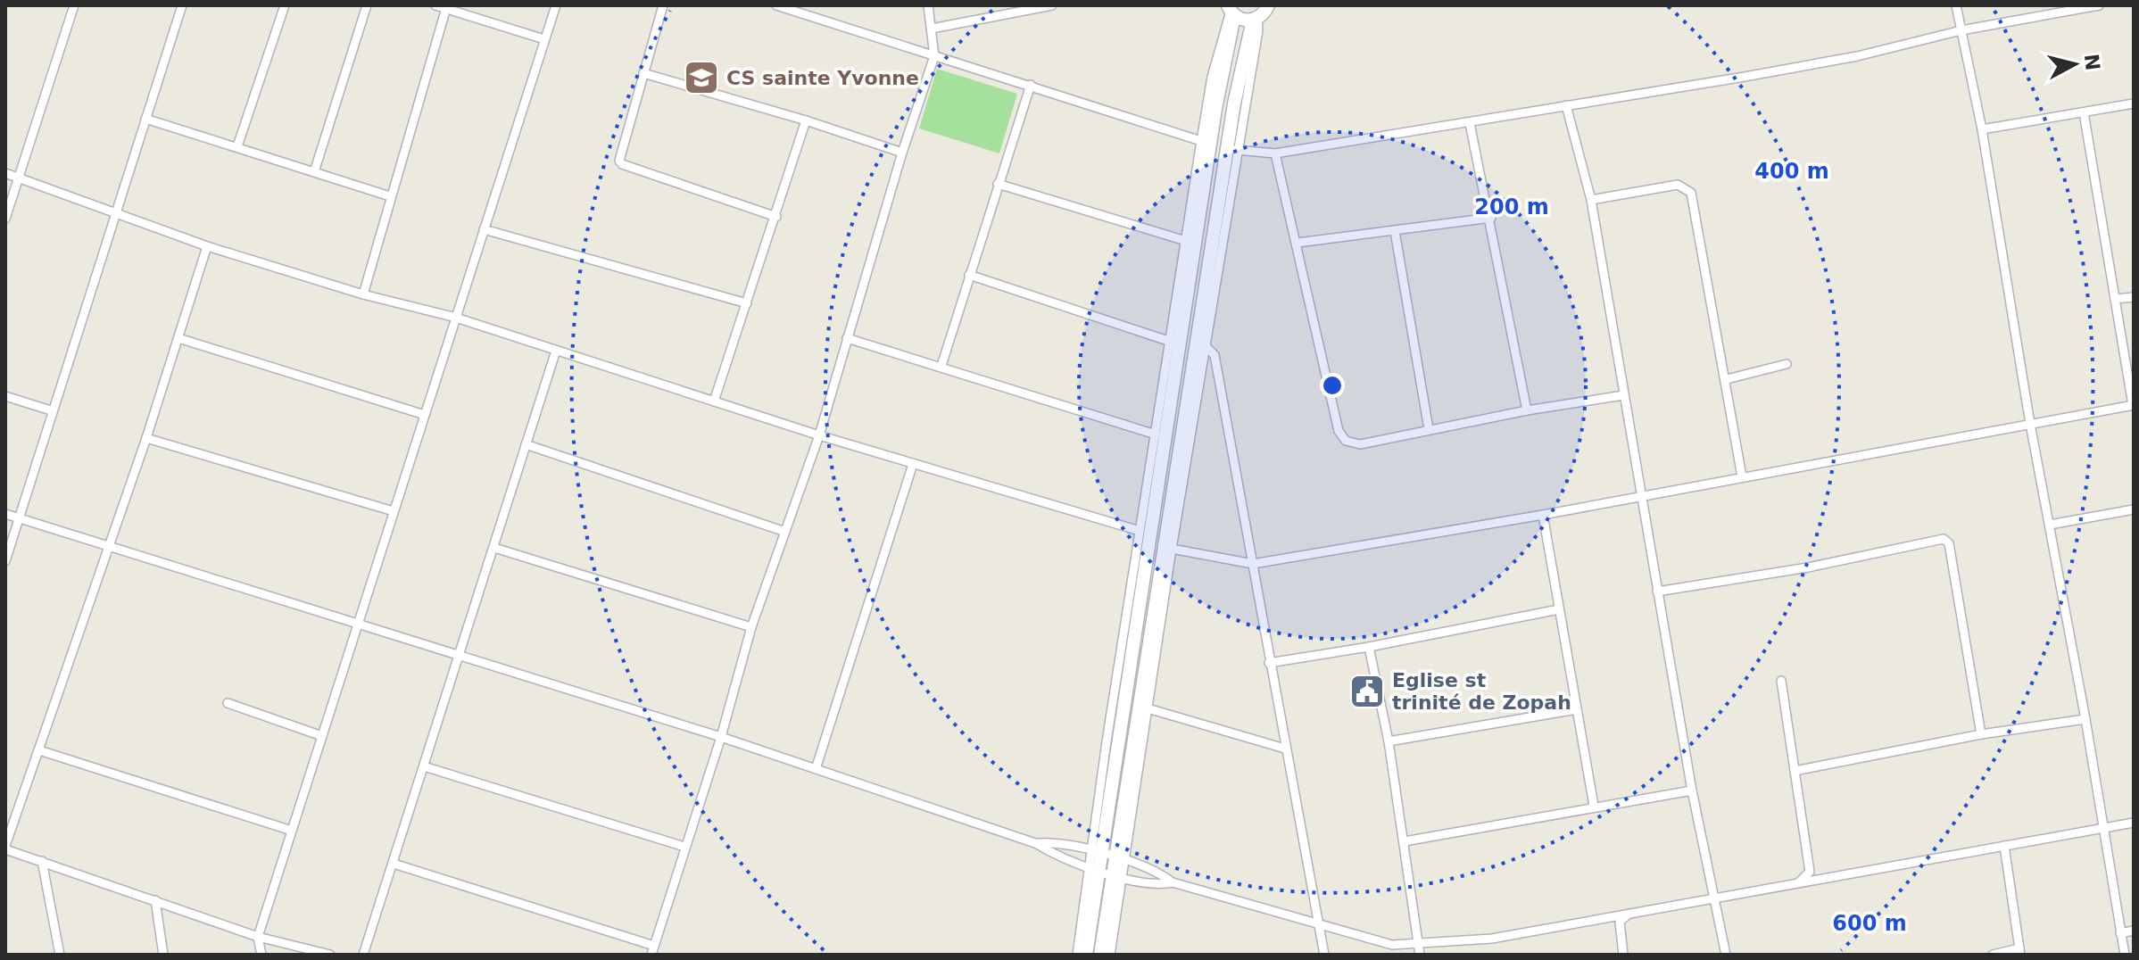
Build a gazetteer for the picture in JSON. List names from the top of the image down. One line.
{"places":{"school or university":["CS sainte Yvonne"],"public building":["Eglise st trinité de Zopah"]},"north":"right","rings":["400 m","200 m","600 m"]}
